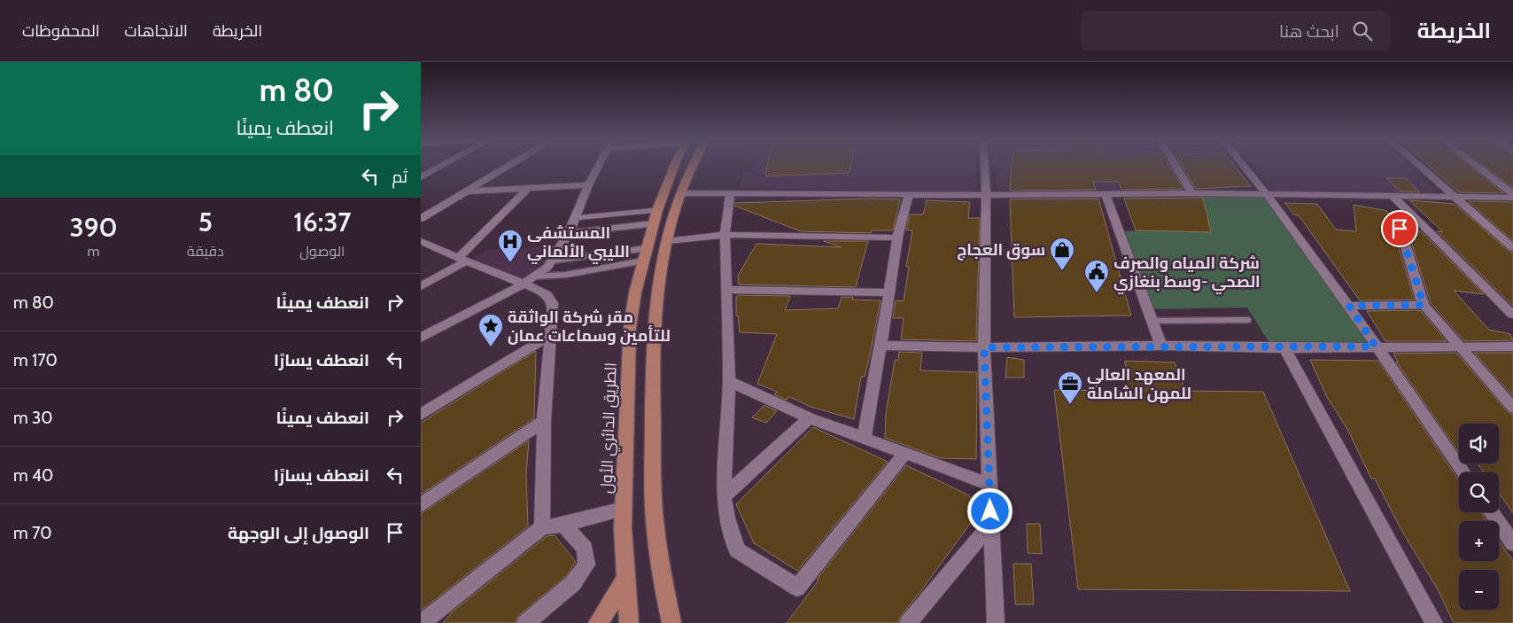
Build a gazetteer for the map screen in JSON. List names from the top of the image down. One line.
{"streets":{"main road":["الطريق الدائري الأول"]},"places":{"hospital":["المستشفى الليبي الألماني"],"shop":["سوق العجاج"],"public building":["شركة المياه والصرف الصحي -وسط بنغازي"],"place":["مقر شركة الواثقة للتأمين وسماعات عمان"],"office":["المعهد العالي للمهن الشاملة"]},"page":{"header":"الخريطة","search":"ابحث هنا","nav":["الخريطة","الاتجاهات","المحفوظات"],"turn":["80 m","انعطف يمينًا"],"then":"ثم","eta":["16:37","الوصول","5","دقيقة","390","m"],"list":[{"name":"انعطف يمينًا","value":"80 m"},{"name":"انعطف يسارًا","value":"170 m"},{"name":"انعطف يمينًا","value":"30 m"},{"name":"انعطف يسارًا","value":"40 m"},{"name":"الوصول إلى الوجهة","value":"70 m"}],"map_buttons":["+","−"]}}
